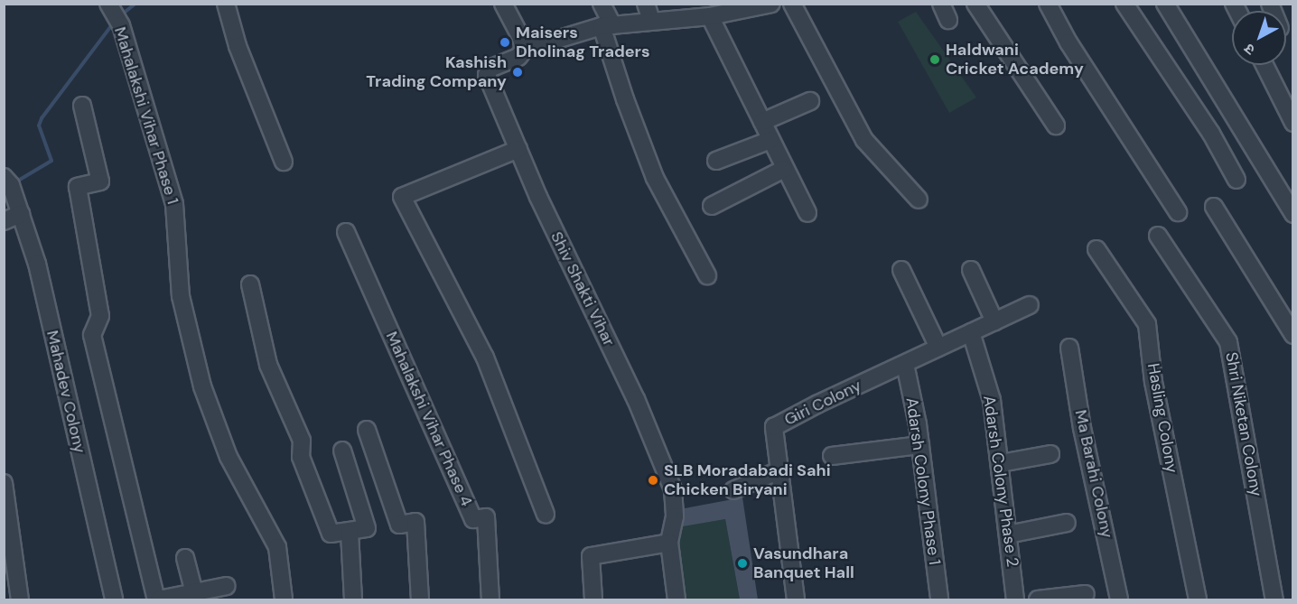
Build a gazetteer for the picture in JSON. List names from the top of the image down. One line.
{"streets":{"street":["Mahalakshi Vihar Phase 1","Shiv Shakti Vihar","Mahadev Colony","Giri Colony","Hasling Colony","Mahalakshi Vihar Phase 4","Shri Niketan Colony","Ma Barahi Colony","Adarsh Colony Phase 1","Adarsh Colony Phase 2"]},"crossings":[["Giri Colony","Adarsh Colony Phase 1"],["Giri Colony","Adarsh Colony Phase 2"]],"places":["Maisers Dholinag Traders","Haldwani Cricket Academy","Kashish Trading Company","SLB Moradabadi Sahi Chicken Biryani","Vasundhara Banquet Hall"],"north":"bottom left"}
